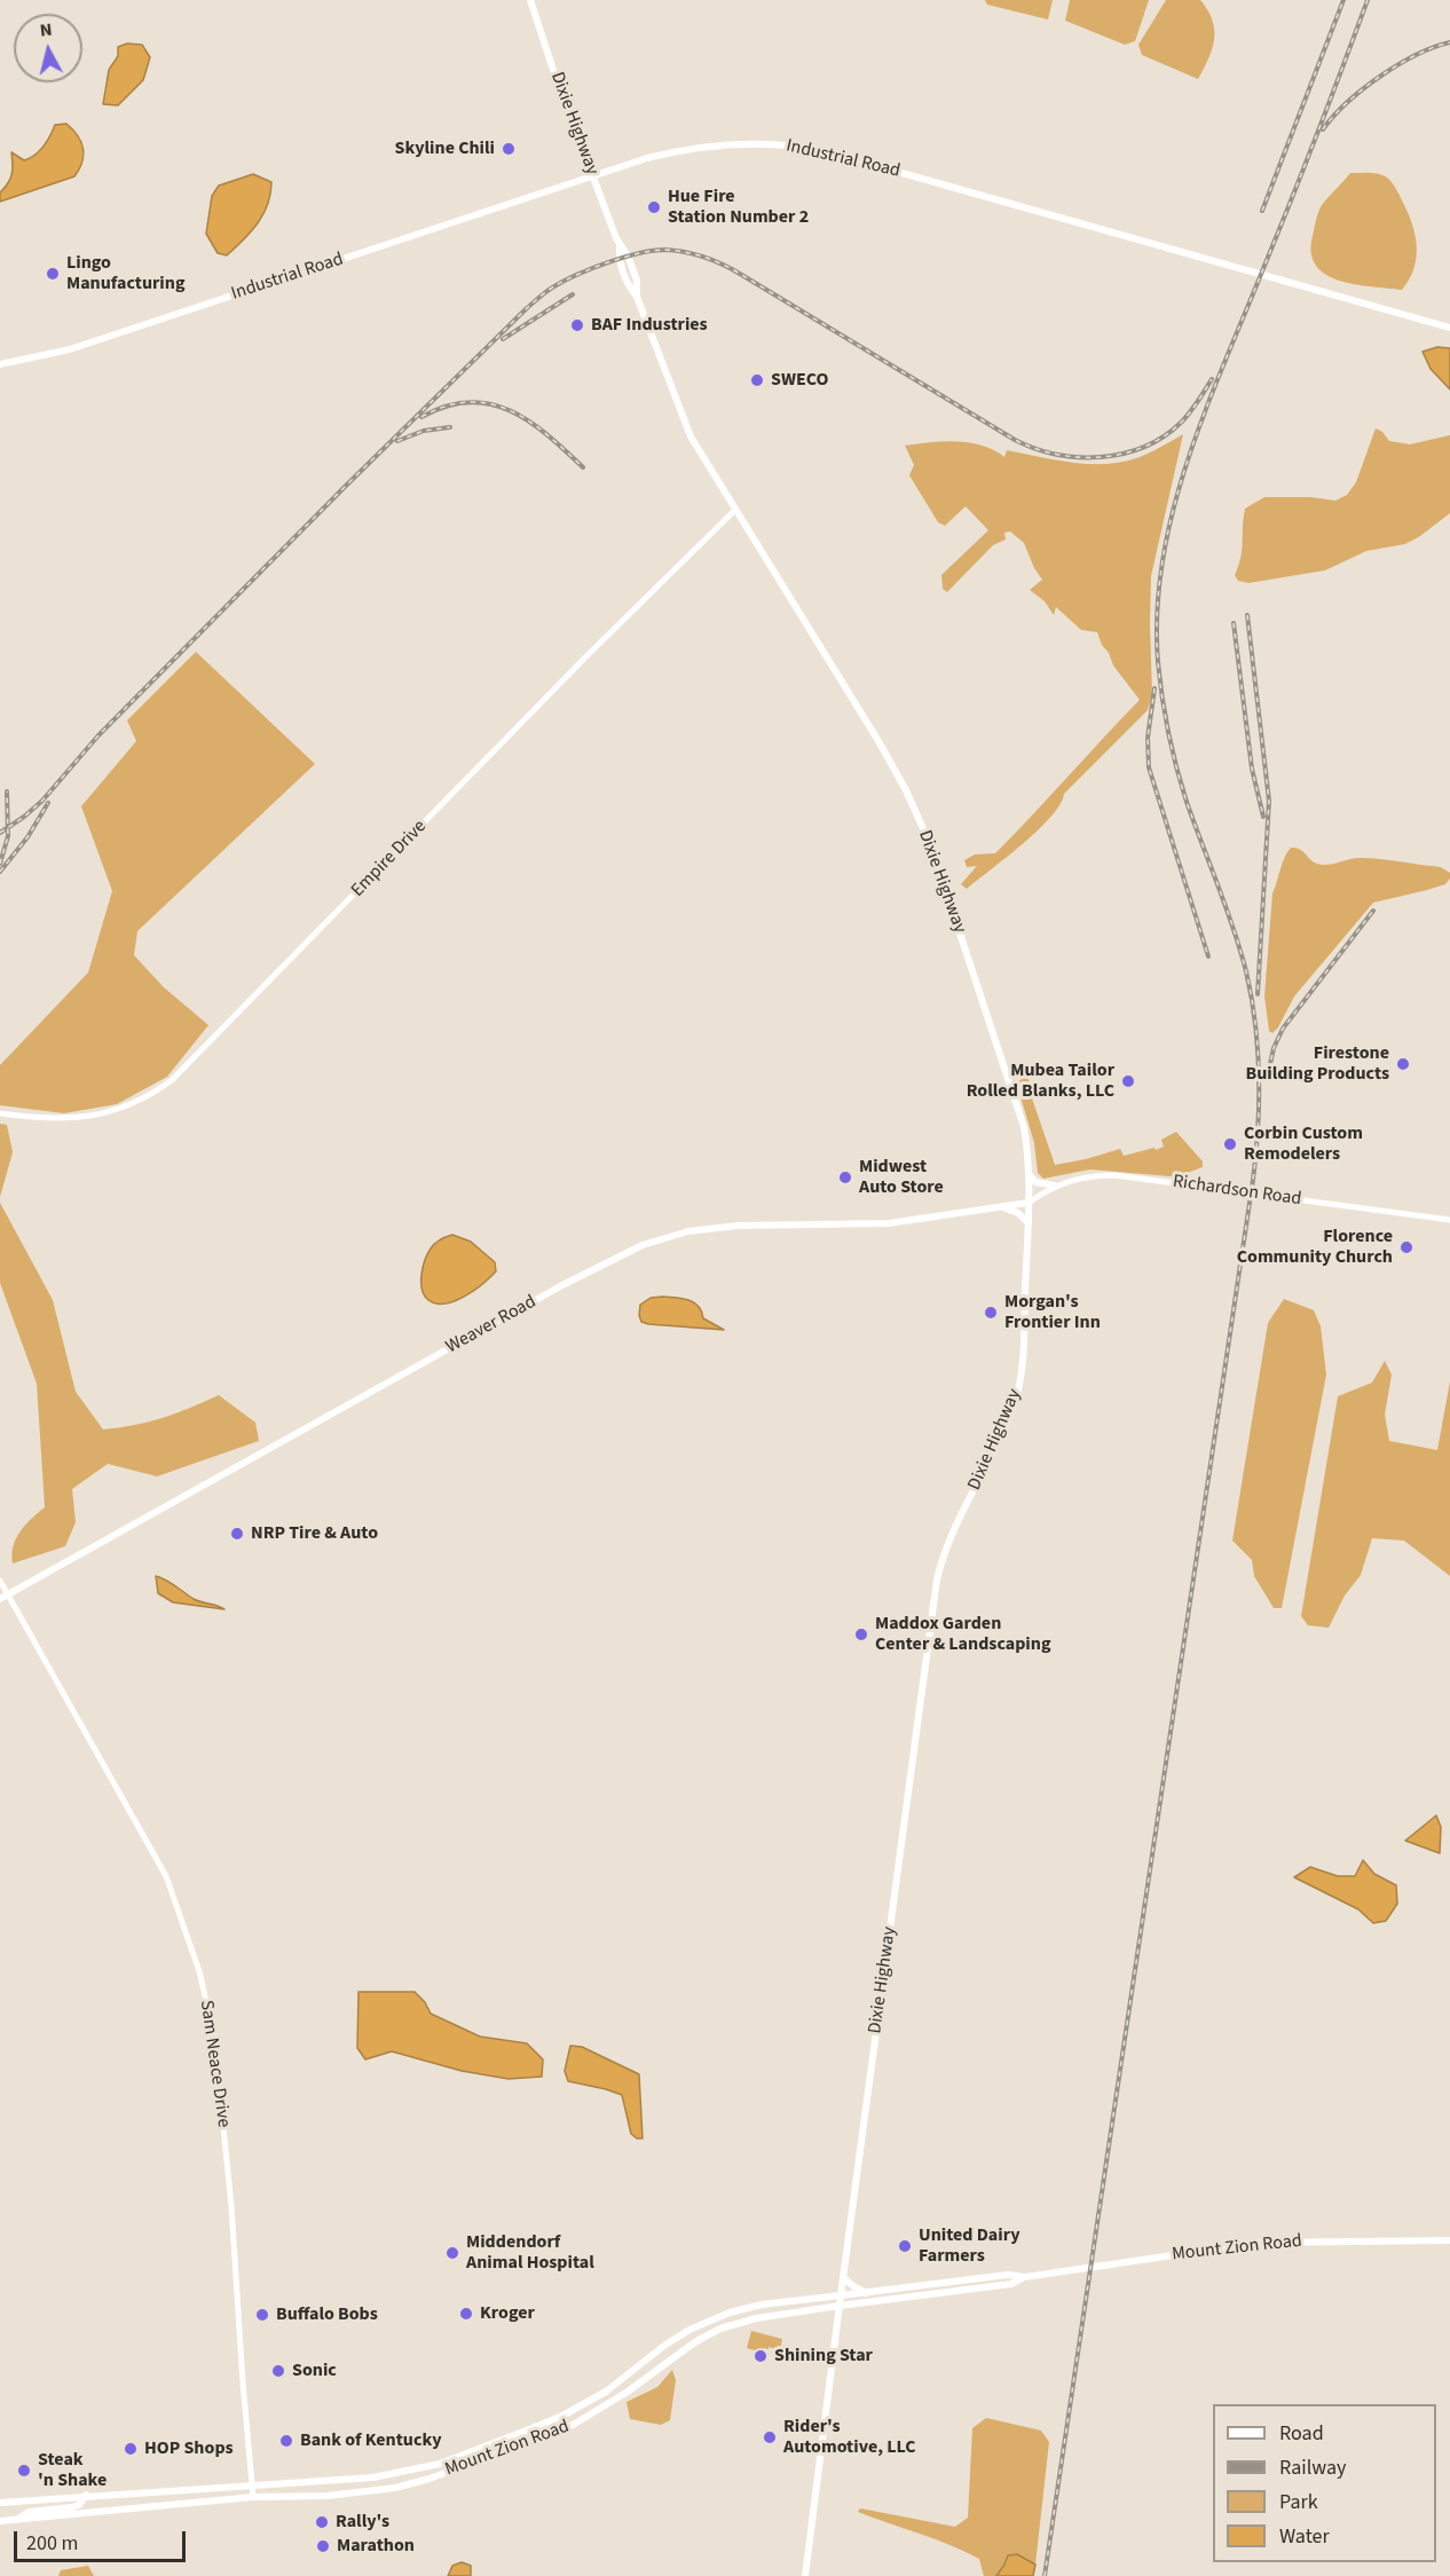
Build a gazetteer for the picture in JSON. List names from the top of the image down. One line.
{"streets":{"main road":["Dixie Highway","Industrial Road","Weaver Road","Mount Zion Road"],"street":["Empire Drive","Richardson Road","Sam Neace Drive"]},"crossings":[["Dixie Highway","Industrial Road"],["Dixie Highway","Empire Drive"],["Dixie Highway","Richardson Road"],["Dixie Highway","Weaver Road"],["Dixie Highway","Mount Zion Road"],["Richardson Road","Weaver Road"],["Weaver Road","Sam Neace Drive"],["Sam Neace Drive","Mount Zion Road"]],"places":["Skyline Chili","Hue Fire Station Number 2","Lingo Manufacturing","BAF Industries","SWECO","Firestone Building Products","Mubea Tailor Rolled Blanks, LLC","Corbin Custom Remodelers","Midwest Auto Store","Florence Community Church","Morgan's Frontier Inn","NRP Tire & Auto","Maddox Garden Center & Landscaping","United Dairy Farmers","Middendorf Animal Hospital","Kroger","Buffalo Bobs","Shining Star","Sonic","Rider's Automotive, LLC","Bank of Kentucky","HOP Shops","Steak 'n Shake","Rally's","Marathon"],"legend":["Road","Railway","Park","Water"],"scale_bar":"200 m","north":"top"}
